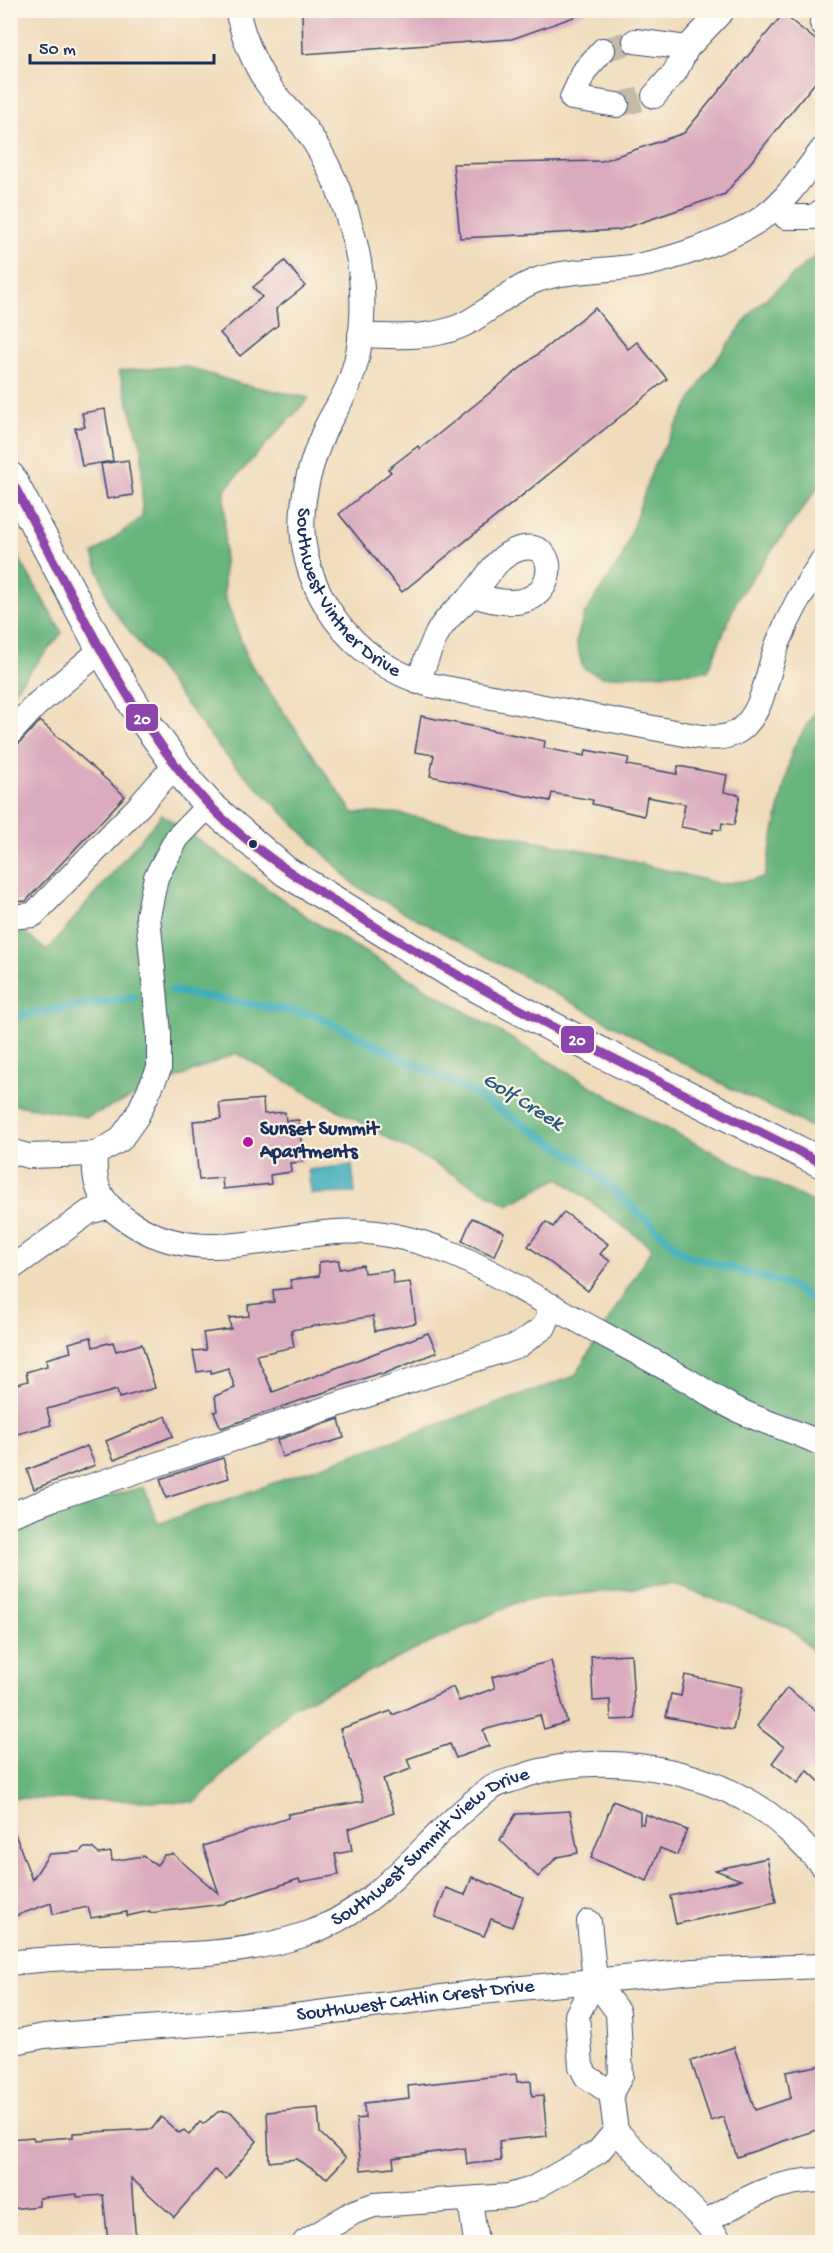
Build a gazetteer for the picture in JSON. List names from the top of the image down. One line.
{"streets":{"street":["Southwest Vintner Drive","Southwest Summit View Drive","Southwest Catlin Crest Drive"]},"water":["Golf Creek"],"places":["Sunset Summit Apartments"],"lines":["transit line 20"],"scale_bar":"50 m"}
